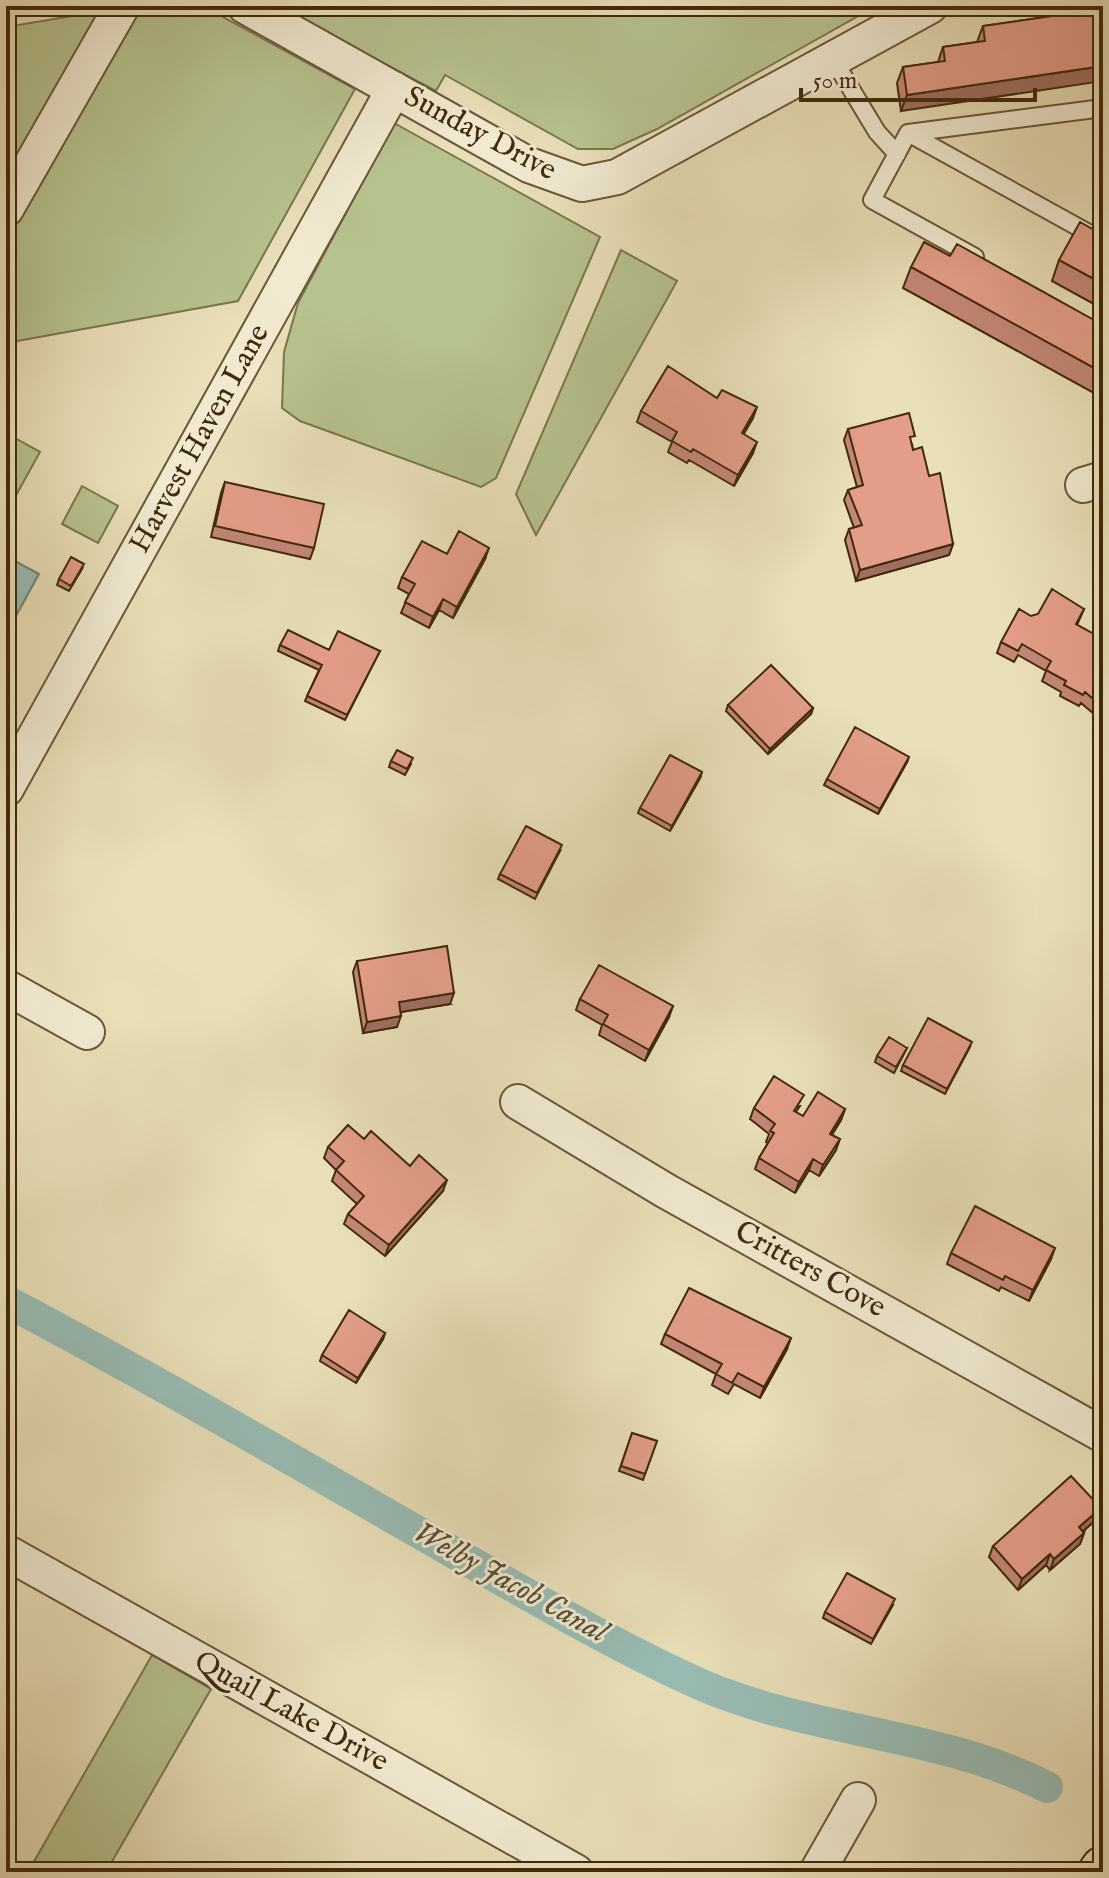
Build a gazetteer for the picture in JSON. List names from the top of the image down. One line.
{"streets":{"street":["Sunday Drive","Harvest Haven Lane","Critters Cove","Quail Lake Drive"]},"crossings":[["Sunday Drive","Harvest Haven Lane"]],"water":["Welby Jacob Canal"],"scale_bar":"50 m"}
